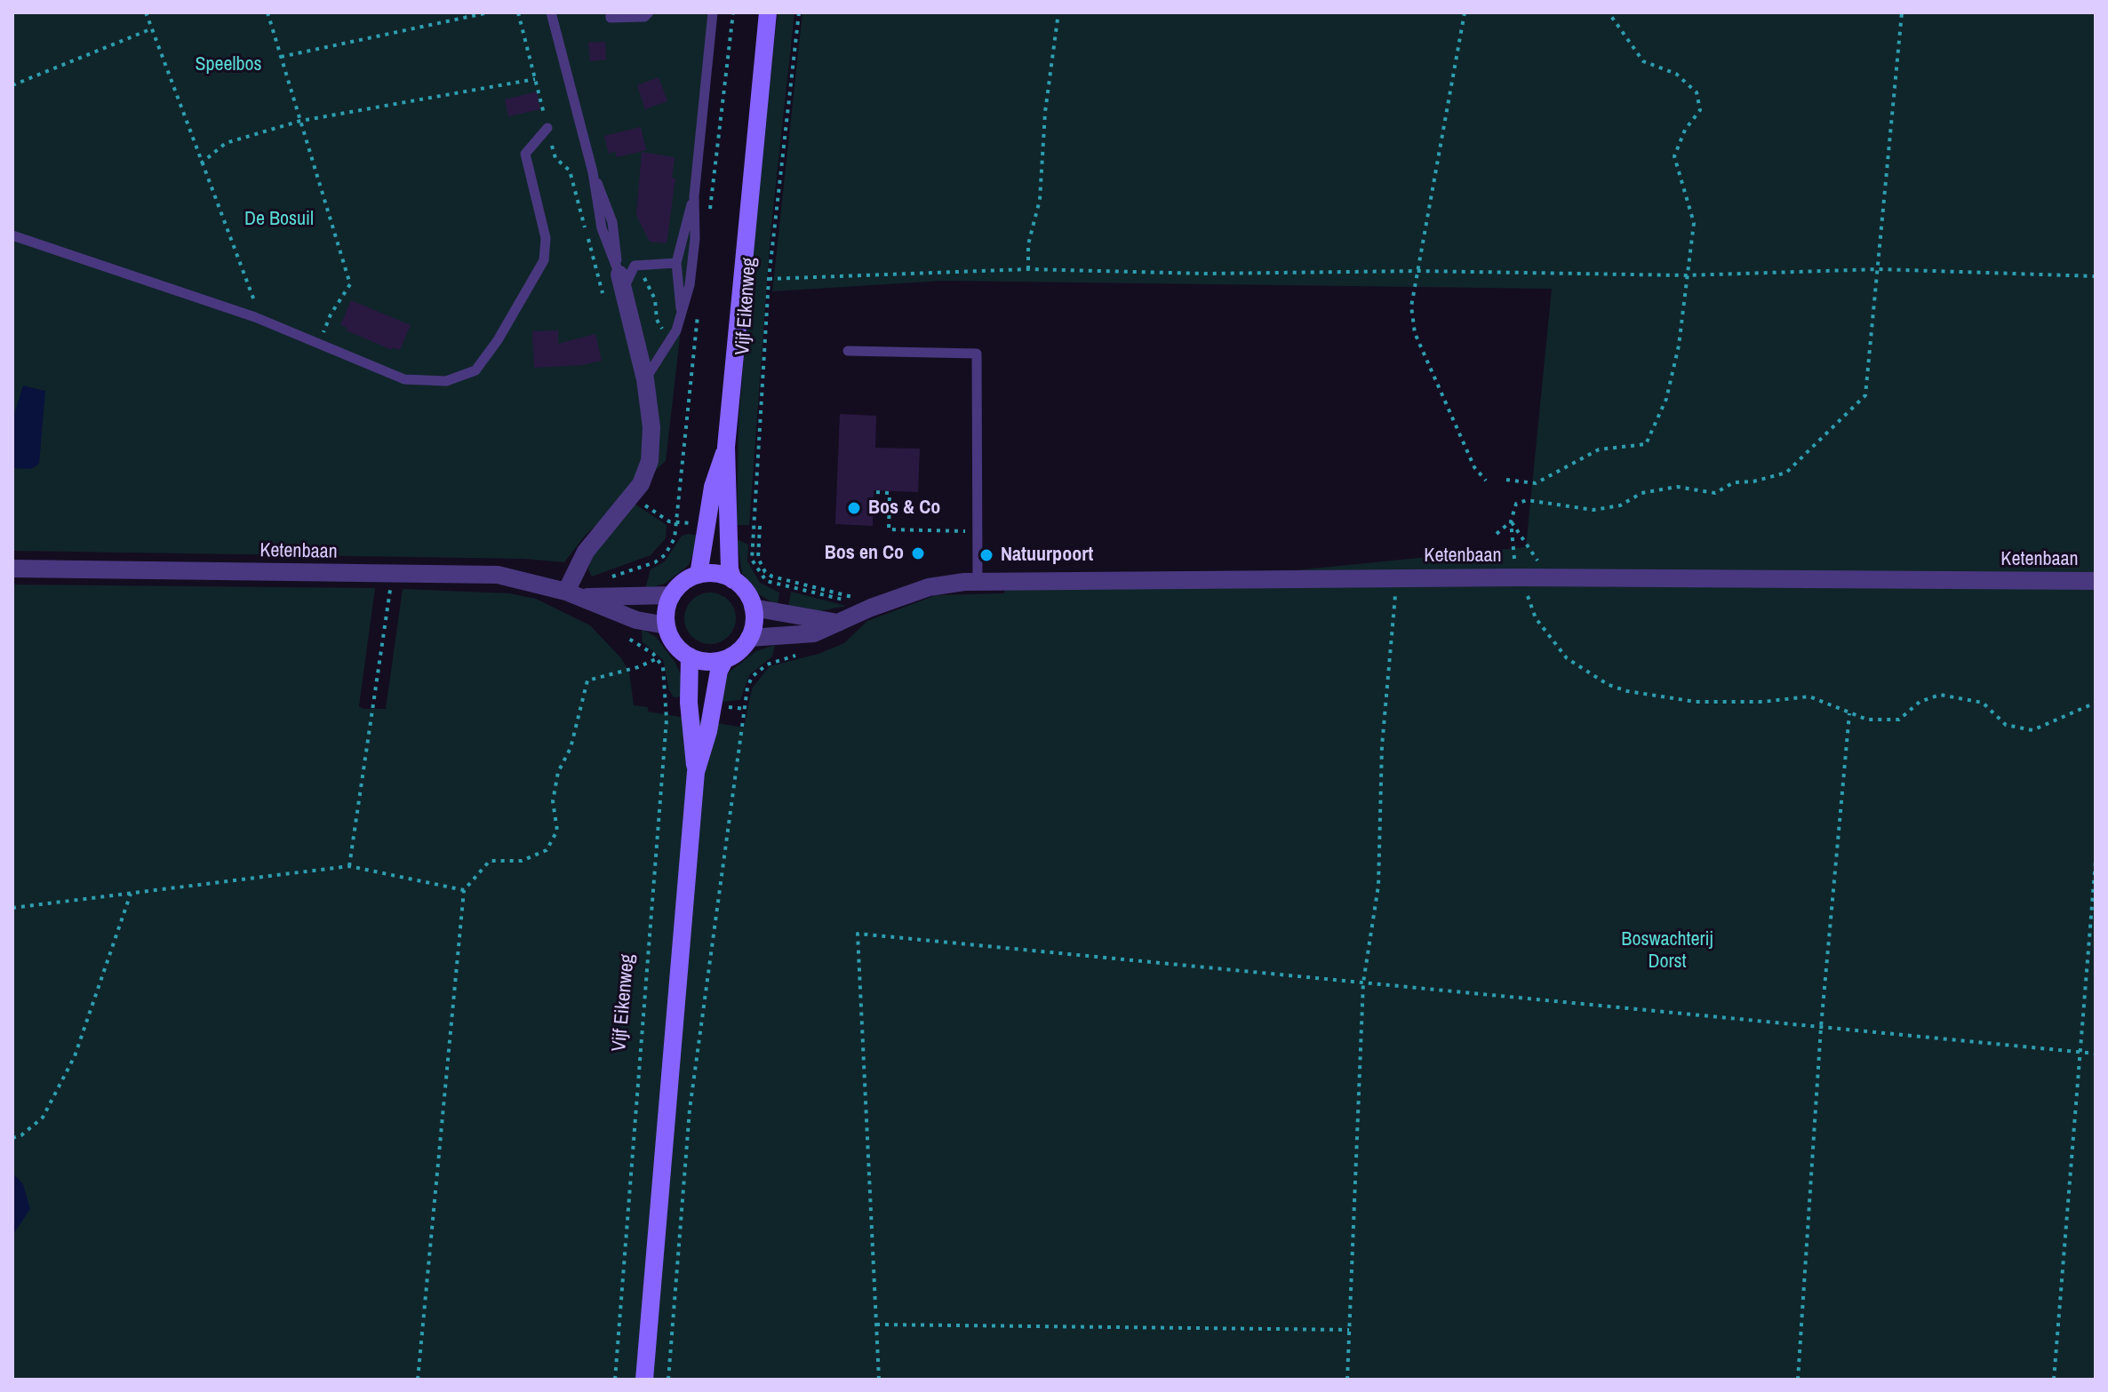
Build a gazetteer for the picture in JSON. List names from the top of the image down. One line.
{"streets":{"main road":["Vijf Eikenweg"],"street":["Ketenbaan"]},"crossings":[["Vijf Eikenweg","Ketenbaan"]],"parks":["Speelbos","De Bosuil","Boswachterij Dorst"],"places":["Bos & Co","Bos en Co","Natuurpoort"]}
